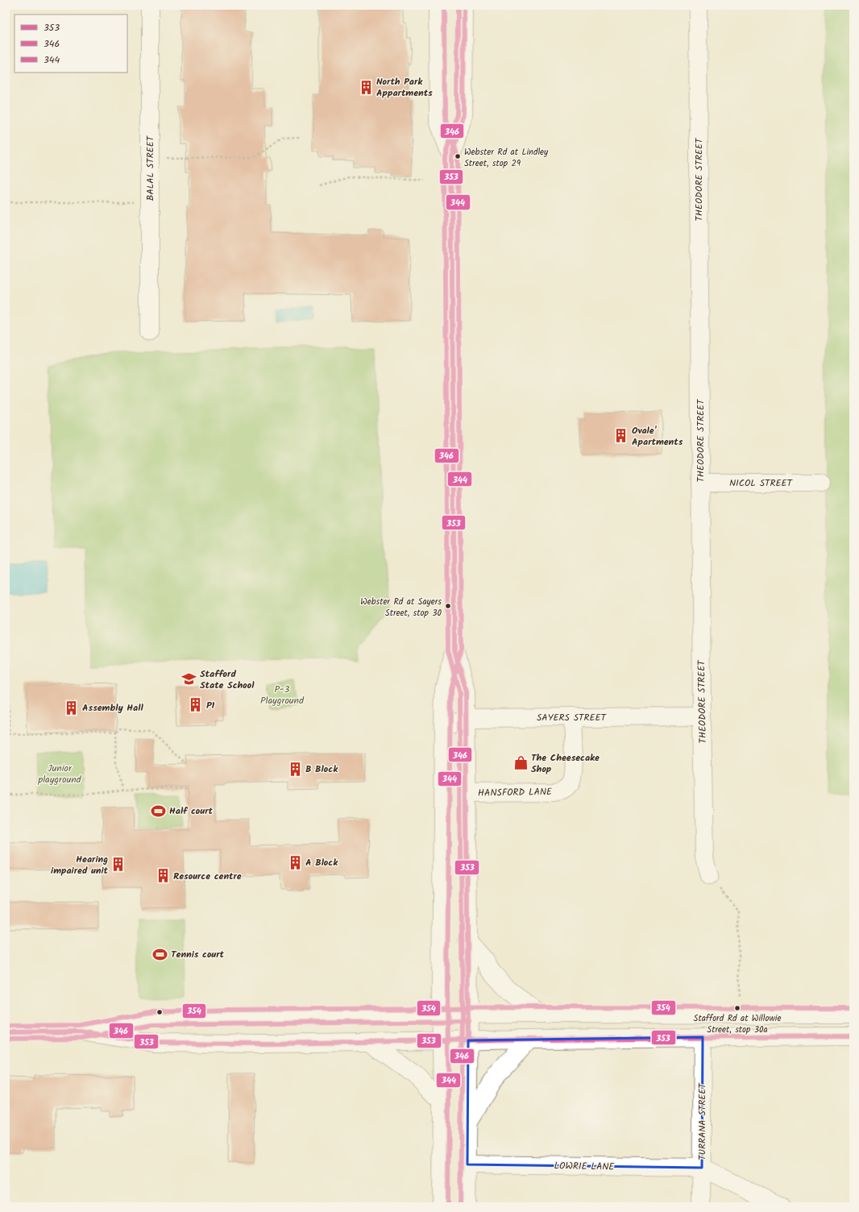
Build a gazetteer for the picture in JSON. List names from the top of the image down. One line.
{"streets":{"main road":["BALAL STREET","THEODORE STREET","NICOL STREET","SAYERS STREET","HANSFORD LANE","TURRANA STREET","LOWRIE LANE"]},"crossings":[["THEODORE STREET","NICOL STREET"],["THEODORE STREET","SAYERS STREET"],["SAYERS STREET","HANSFORD LANE"],["TURRANA STREET","LOWRIE LANE"]],"parks":["P-3 Playground","Junior playground"],"places":{"building":["North Park Appartments","Ovale' Apartments","P1","Assembly Hall","B Block","A Block","Hearing impaired unit","Resource centre"],"other":["Webster Rd at Lindley Street, stop 29","Webster Rd at Sayers Street, stop 30","Stafford Rd at Willowie Street, stop 30a"],"school or university":["Stafford State School"],"shop":["The Cheesecake Shop"],"sports":["Half court","Tennis court"]},"lines":["transit line 353","transit line 346","transit line 344","transit line 354"],"legend":["353","346","344"]}
